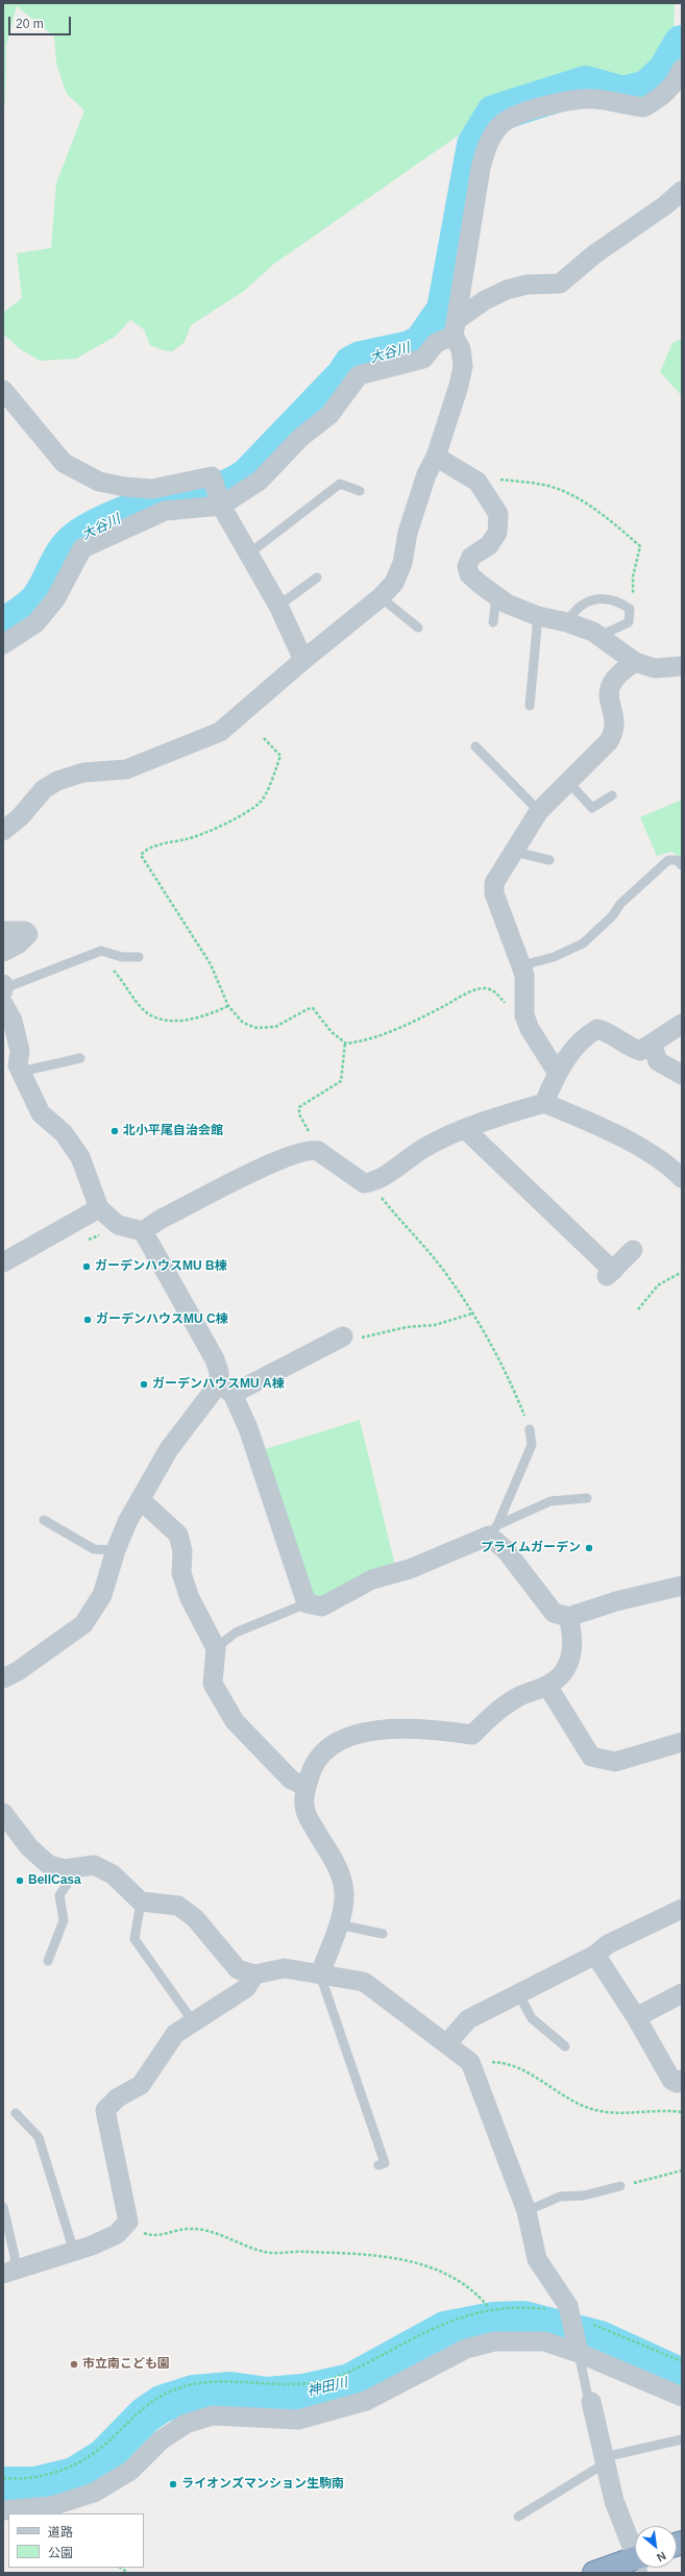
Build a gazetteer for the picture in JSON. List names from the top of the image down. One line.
{"water":["大谷川","神田川"],"places":["北小平尾自治会館","ガーデンハウスMU B棟","ガーデンハウスMU C棟","ガーデンハウスMU A棟","プライムガーデン","BellCasa","市立南こども園","ライオンズマンション生駒南"],"legend":["道路","公園"],"scale_bar":"20 m","north":"bottom right"}
